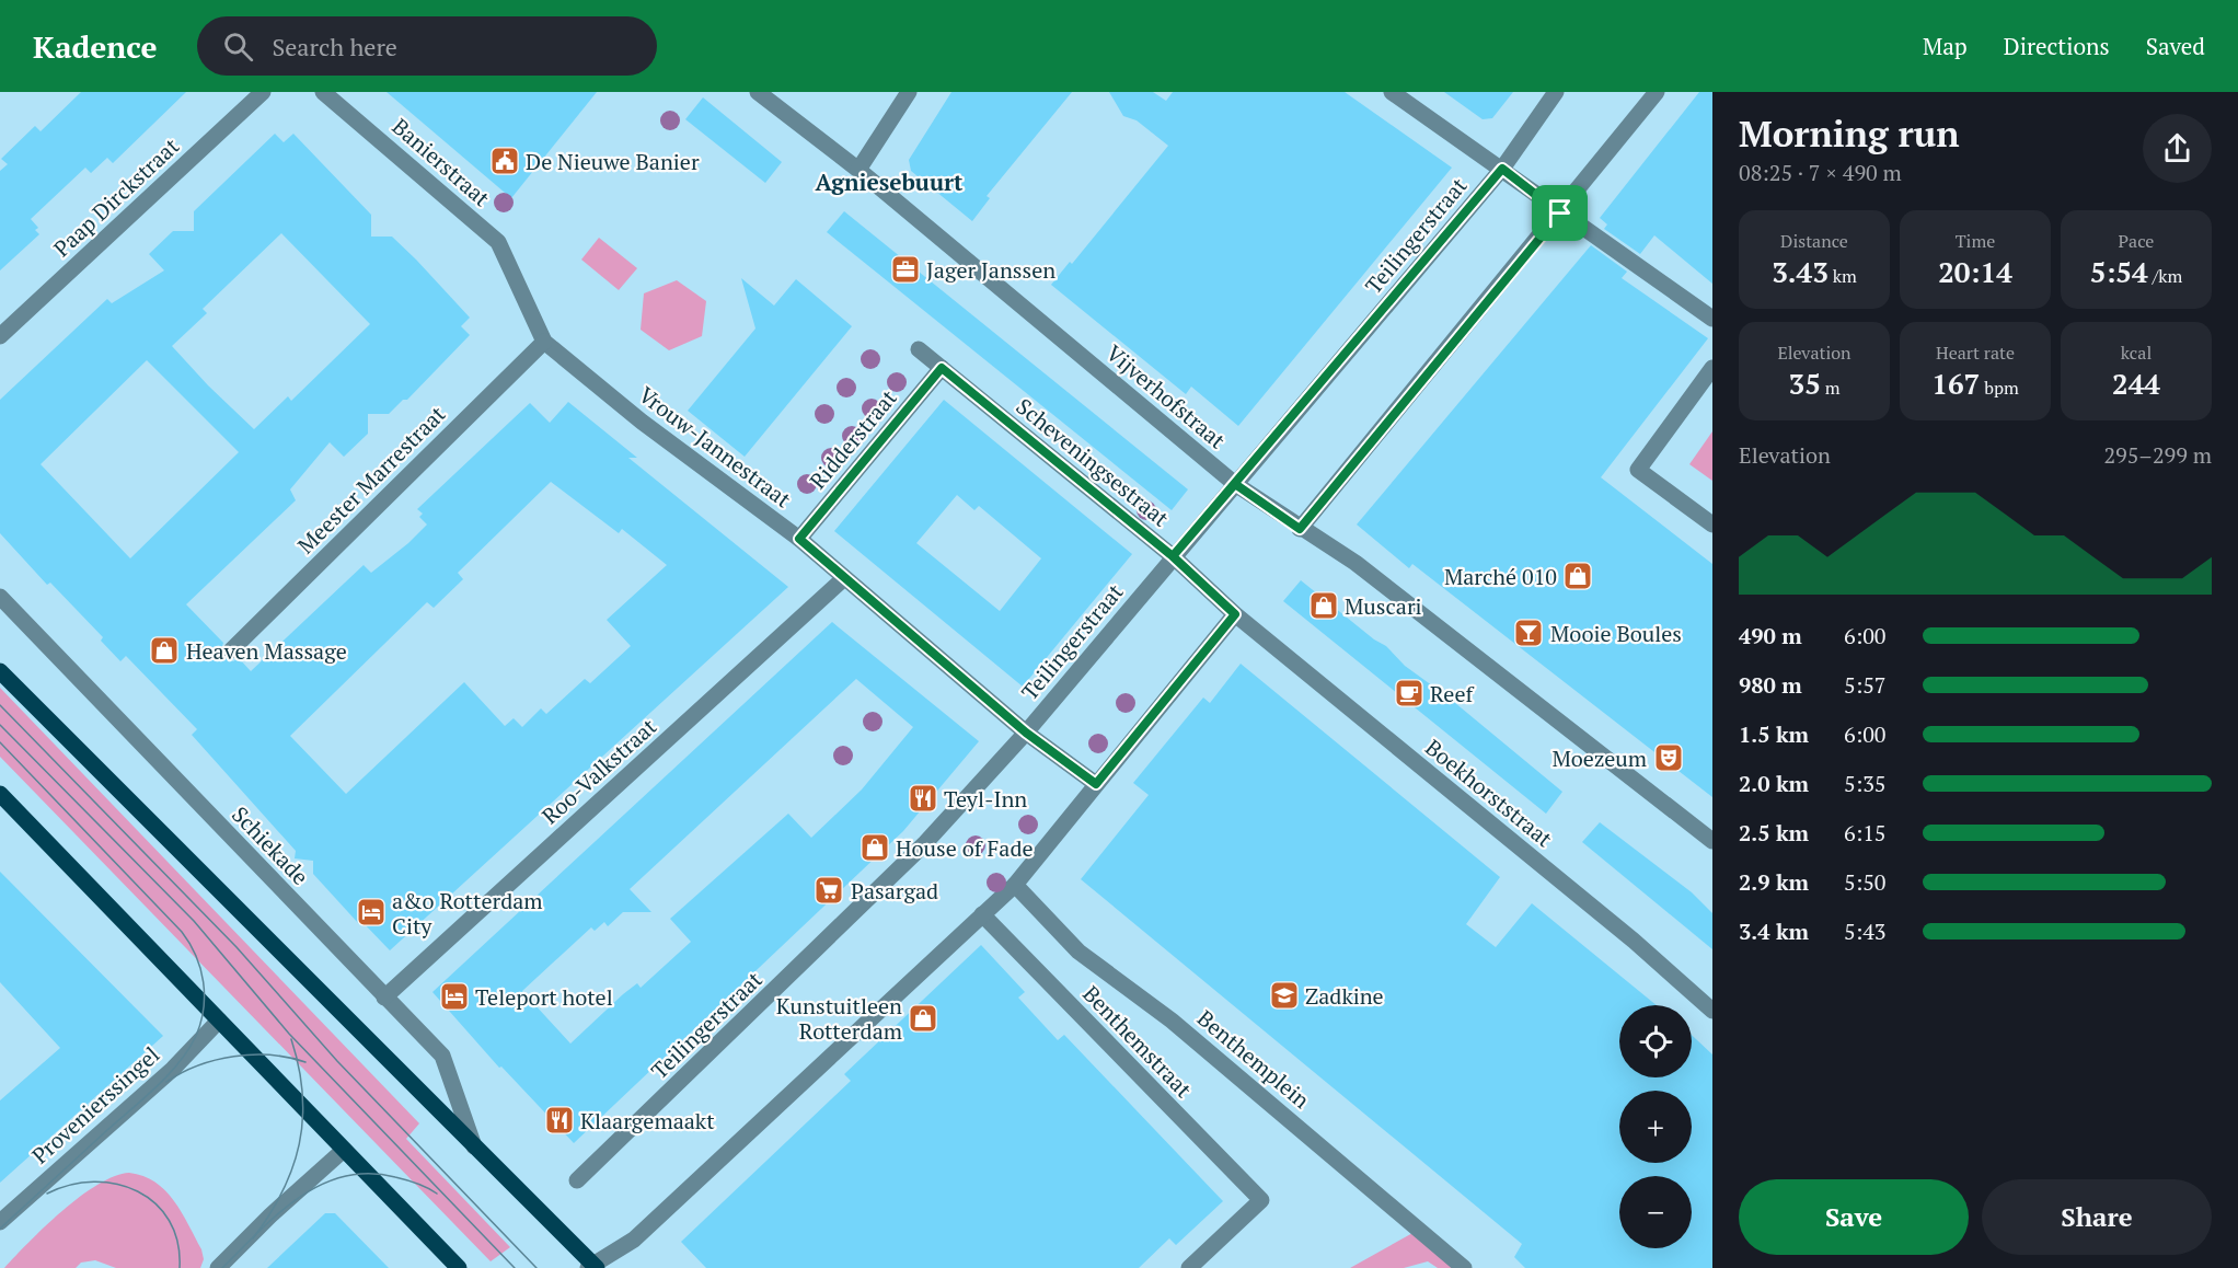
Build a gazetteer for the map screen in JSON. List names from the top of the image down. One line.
{"streets":{"main road":["Schiekade"],"street":["Banierstraat","Paap Dirckstraat","Teilingerstraat","Vijverhofstraat","Ridderstraat","Vrouw-Jannestraat","Scheveningsestraat","Meester Marrestraat","Roo-Valkstraat","Boekhorststraat","Benthemstraat","Benthemplein","Provenierssingel"]},"crossings":[["Banierstraat","Vrouw-Jannestraat"],["Teilingerstraat","Vijverhofstraat"],["Teilingerstraat","Vrouw-Jannestraat"],["Teilingerstraat","Scheveningsestraat"],["Ridderstraat","Vrouw-Jannestraat"],["Ridderstraat","Scheveningsestraat"],["Vrouw-Jannestraat","Meester Marrestraat"],["Vrouw-Jannestraat","Roo-Valkstraat"],["Scheveningsestraat","Boekhorststraat"],["Roo-Valkstraat","Schiekade"]],"districts":["Agniesebuurt"],"places":{"public building":["De Nieuwe Banier"],"office":["Jager Janssen"],"shop":["Marché 010","Muscari","Heaven Massage","House of Fade","Kunstuitleen Rotterdam"],"bar":["Mooie Boules"],"cafe":["Reef"],"theatre":["Moezeum"],"restaurant":["Teyl-Inn","Klaargemaakt"],"supermarket":["Pasargad"],"hotel":["a&o Rotterdam City","Teleport hotel"],"school or university":["Zadkine"]},"page":{"header":"Kadence","search":"Search here","nav":["Map","Directions","Saved"],"heading":["Morning run","08:25 · 7 × 490 m"],"stats":[["Distance","3.43 km"],["Time","20:14"],["Pace","5:54 /km"],["Elevation","35 m"],["Heart rate","167 bpm"],["kcal","244"]],"chart":["Elevation","295–299 m"],"list":[{"name":"490 m","note":"6:00"},{"name":"980 m","note":"5:57"},{"name":"1.5 km","note":"6:00"},{"name":"2.0 km","note":"5:35"},{"name":"2.5 km","note":"6:15"},{"name":"2.9 km","note":"5:50"},{"name":"3.4 km","note":"5:43"}],"map_buttons":["+","−"],"buttons":["Save","Share"]}}
